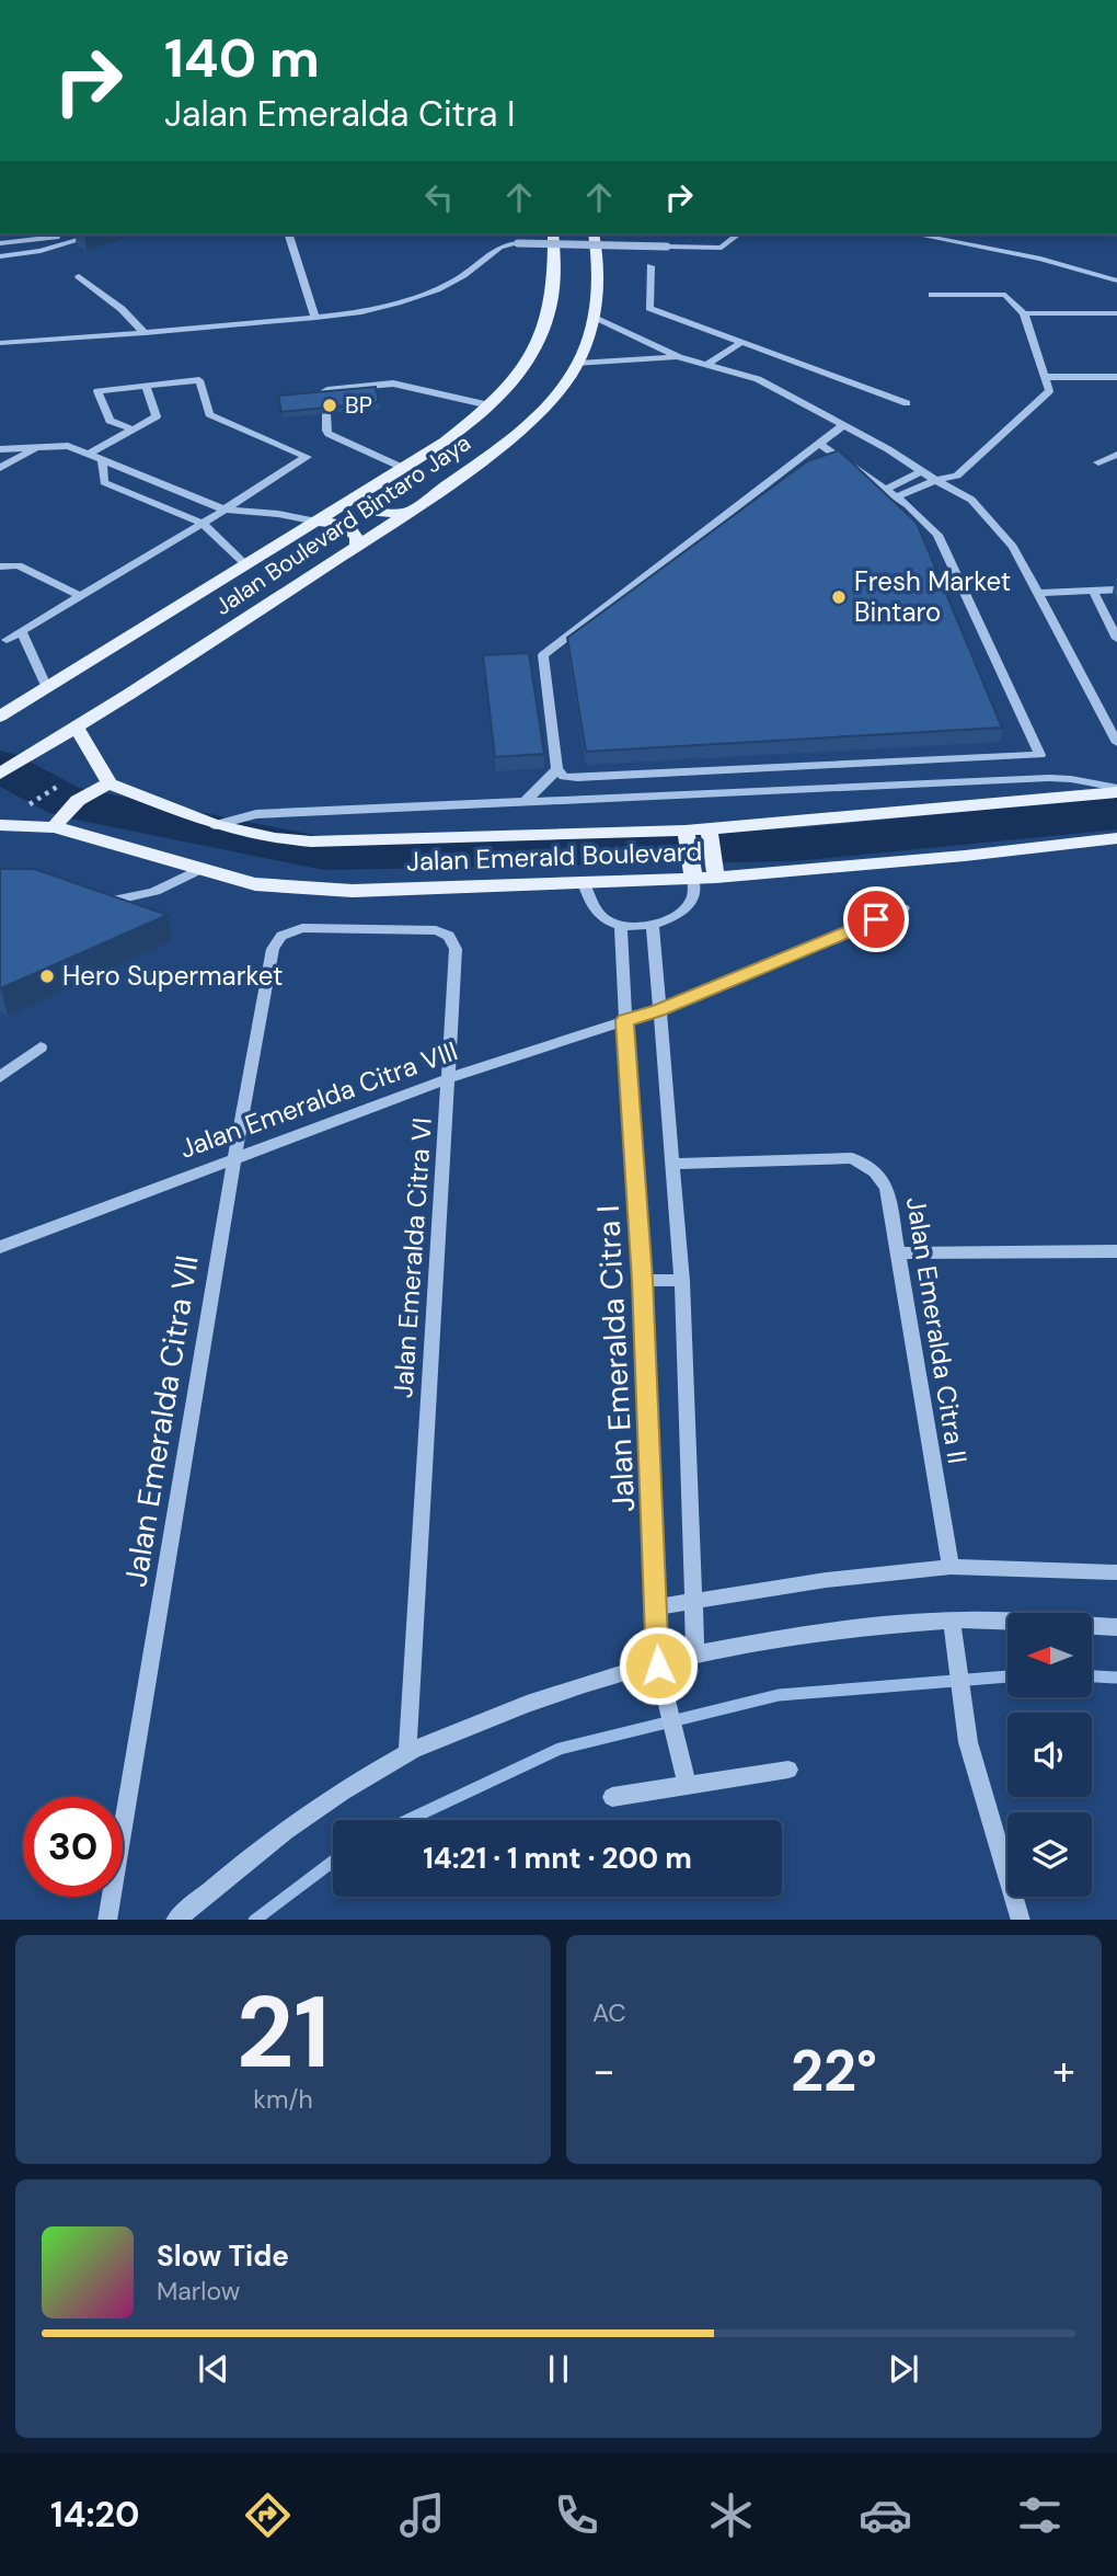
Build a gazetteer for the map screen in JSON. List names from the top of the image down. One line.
{"streets":{"main road":["Jalan Boulevard Bintaro Jaya","Jalan Emerald Boulevard"],"street":["Jalan Emeralda Citra VIII","Jalan Emeralda Citra VI","Jalan Emeralda Citra II","Jalan Emeralda Citra I","Jalan Emeralda Citra VII"]},"crossings":[["Jalan Emeralda Citra VIII","Jalan Emeralda Citra VI"],["Jalan Emeralda Citra VIII","Jalan Emeralda Citra I"],["Jalan Emeralda Citra VIII","Jalan Emeralda Citra VII"],["Jalan Emeralda Citra VI","Jalan Emeralda Citra VII"]],"places":["BP","Fresh Market Bintaro","Hero Supermarket"],"north":"left","page":{"turn":["140 m","Jalan Emeralda Citra I"],"limit":"30","trip":"14:21 · 1 mnt · 200 m","tile":[["21","km/h"],"AC"],"heat":["−","22°","+"],"song":["Slow Tide","Marlow"],"tabs":"14:20"}}
